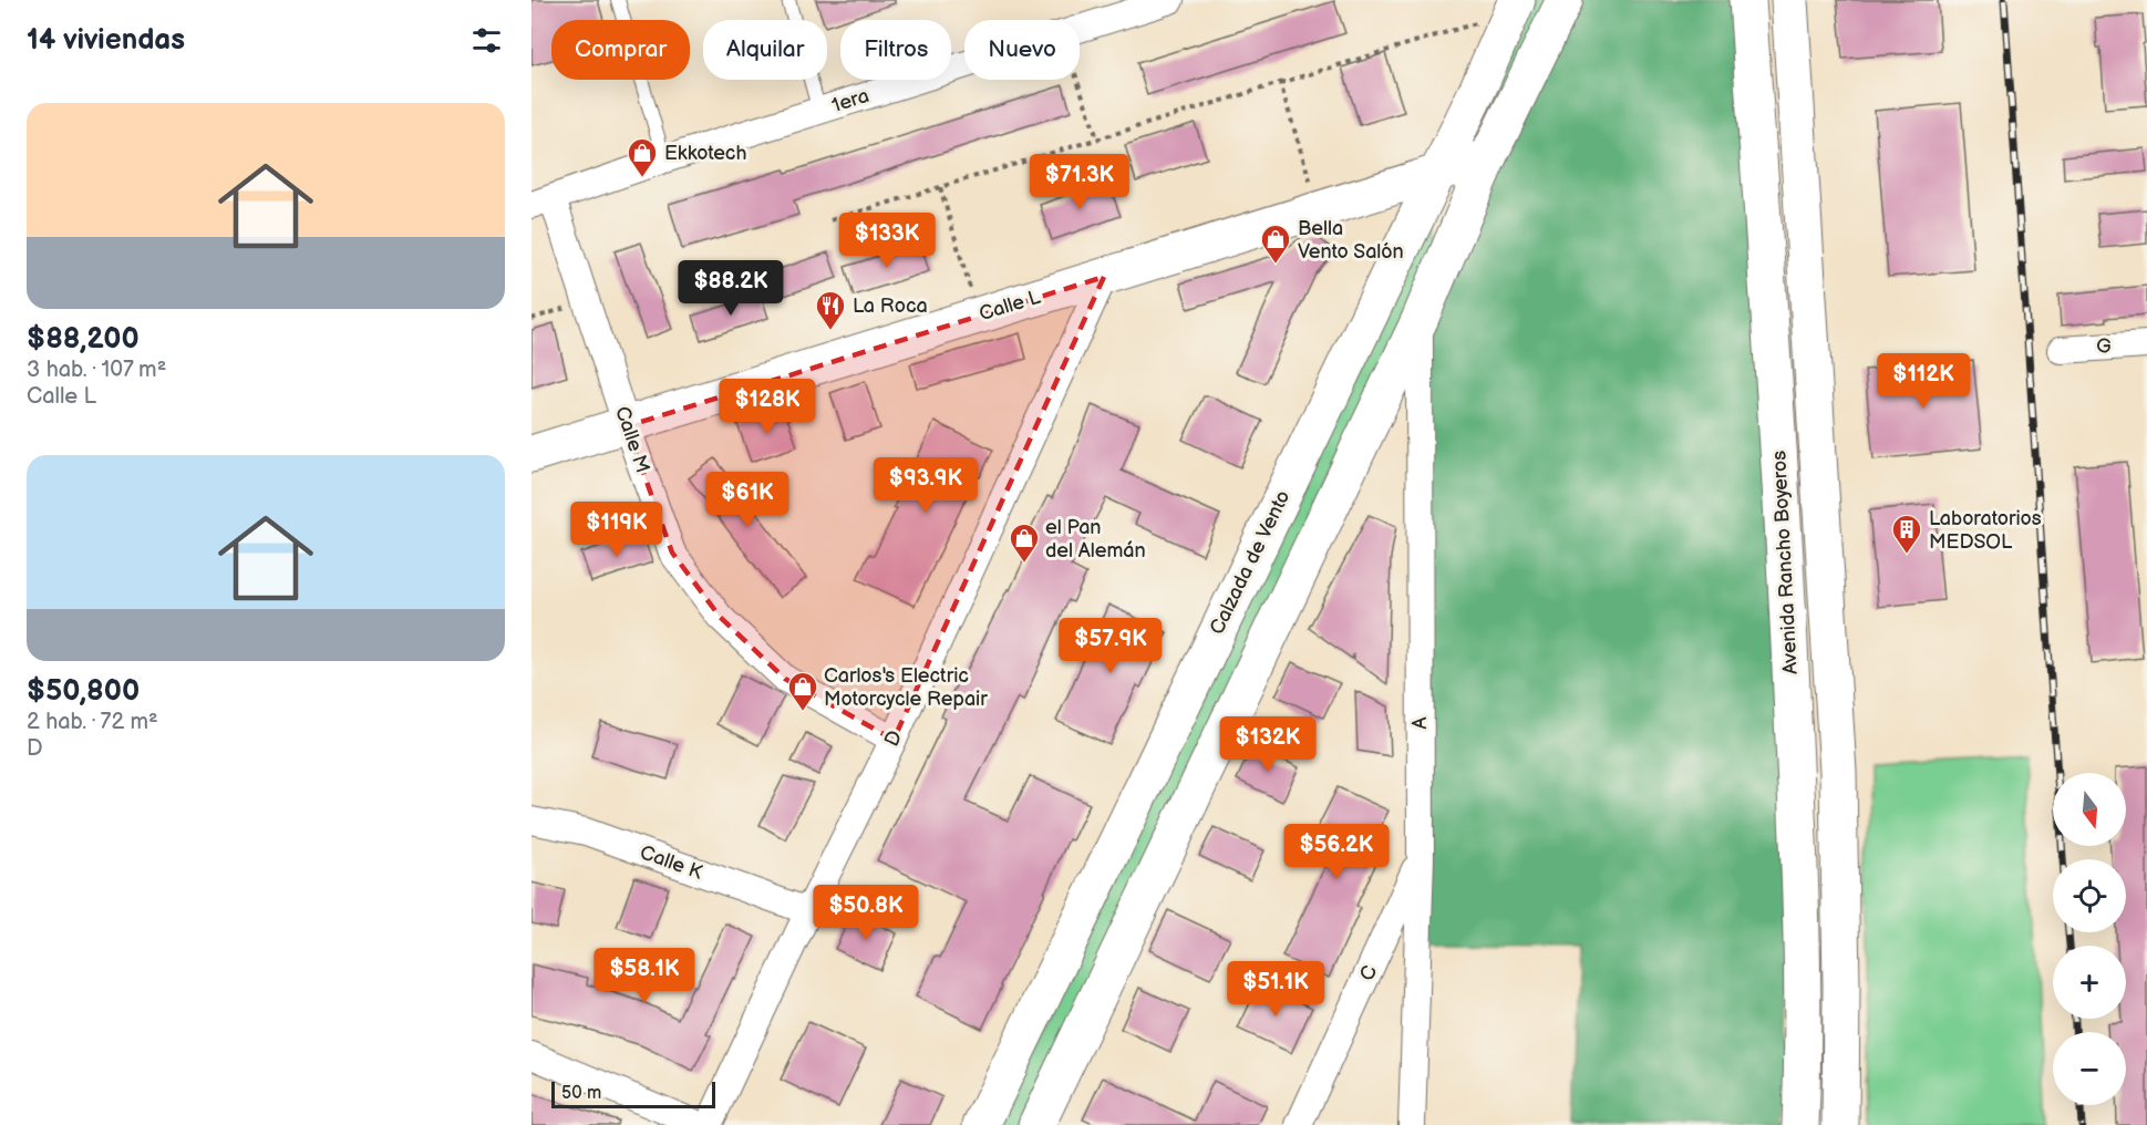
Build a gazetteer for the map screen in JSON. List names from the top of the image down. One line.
{"streets":{"main road":["Calle L","Calzada de Vento","Avenida Rancho Boyeros"],"street":["1era","G","Calle M","A","D","Calle K","C"]},"crossings":[["1era","Calle M"],["Calle L","Calle M"],["Calle L","Calzada de Vento"],["Calle L","D"],["Calle M","D"],["A","C"],["D","Calle K"]],"places":{"shop":["Ekkotech","Bella Vento Salón","el Pan del Alemán","Carlos's Electric Motorcycle Repair"],"restaurant":["La Roca"],"building":["Laboratorios MEDSOL"]},"scale_bar":"50 m","north":"bottom","page":{"heading":"14 viviendas","chip":["Comprar","Alquilar","Filtros","Nuevo"],"list":[{"name":"$88,200","note":"3 hab. · 107 m² · Calle L"},{"name":"$50,800","note":"2 hab. · 72 m² · D"}],"price":["$71.3K","$133K","$88.2K","$112K","$128K","$93.9K","$61K","$119K","$57.9K","$132K","$56.2K","$50.8K","$58.1K","$51.1K"],"map_buttons":["+","−"],"scale":"50 m"}}
